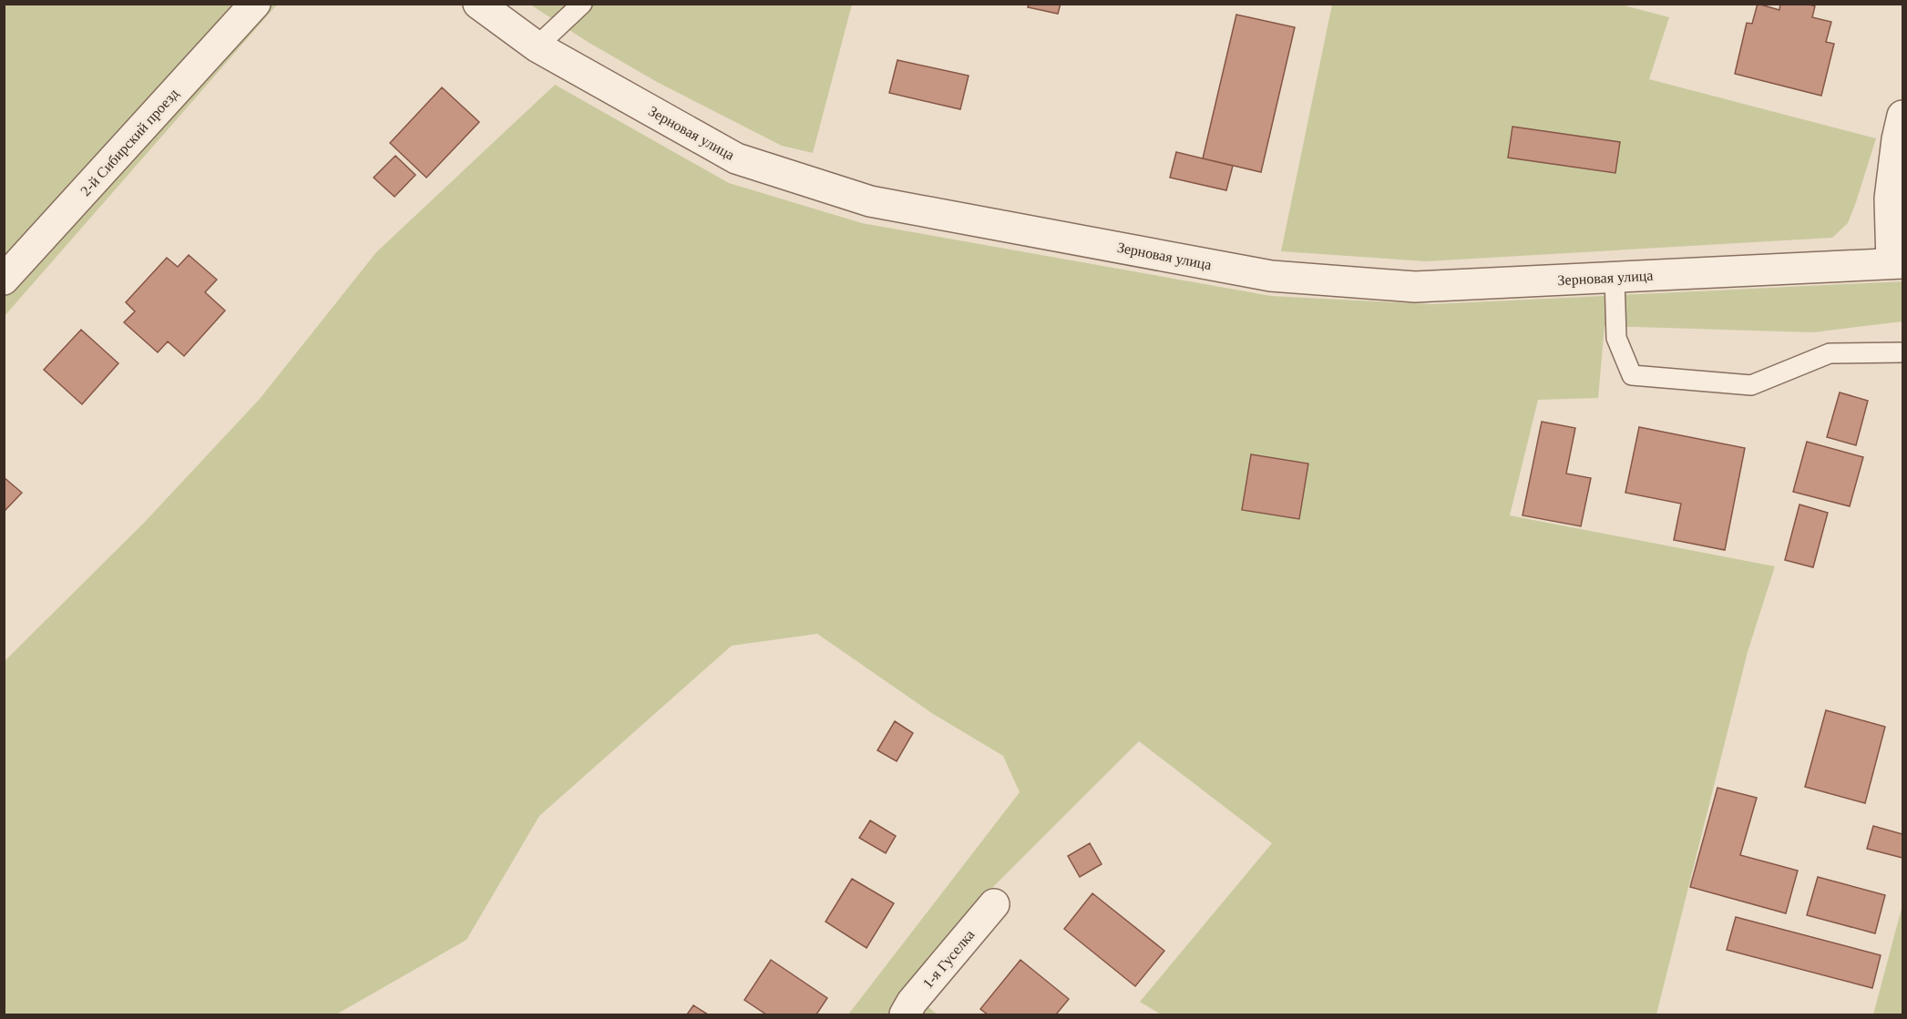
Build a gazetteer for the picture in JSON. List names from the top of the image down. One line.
{"streets":{"street":["Зерновая улица","2-й Сибирский проезд","1-я Гуселка"]}}
